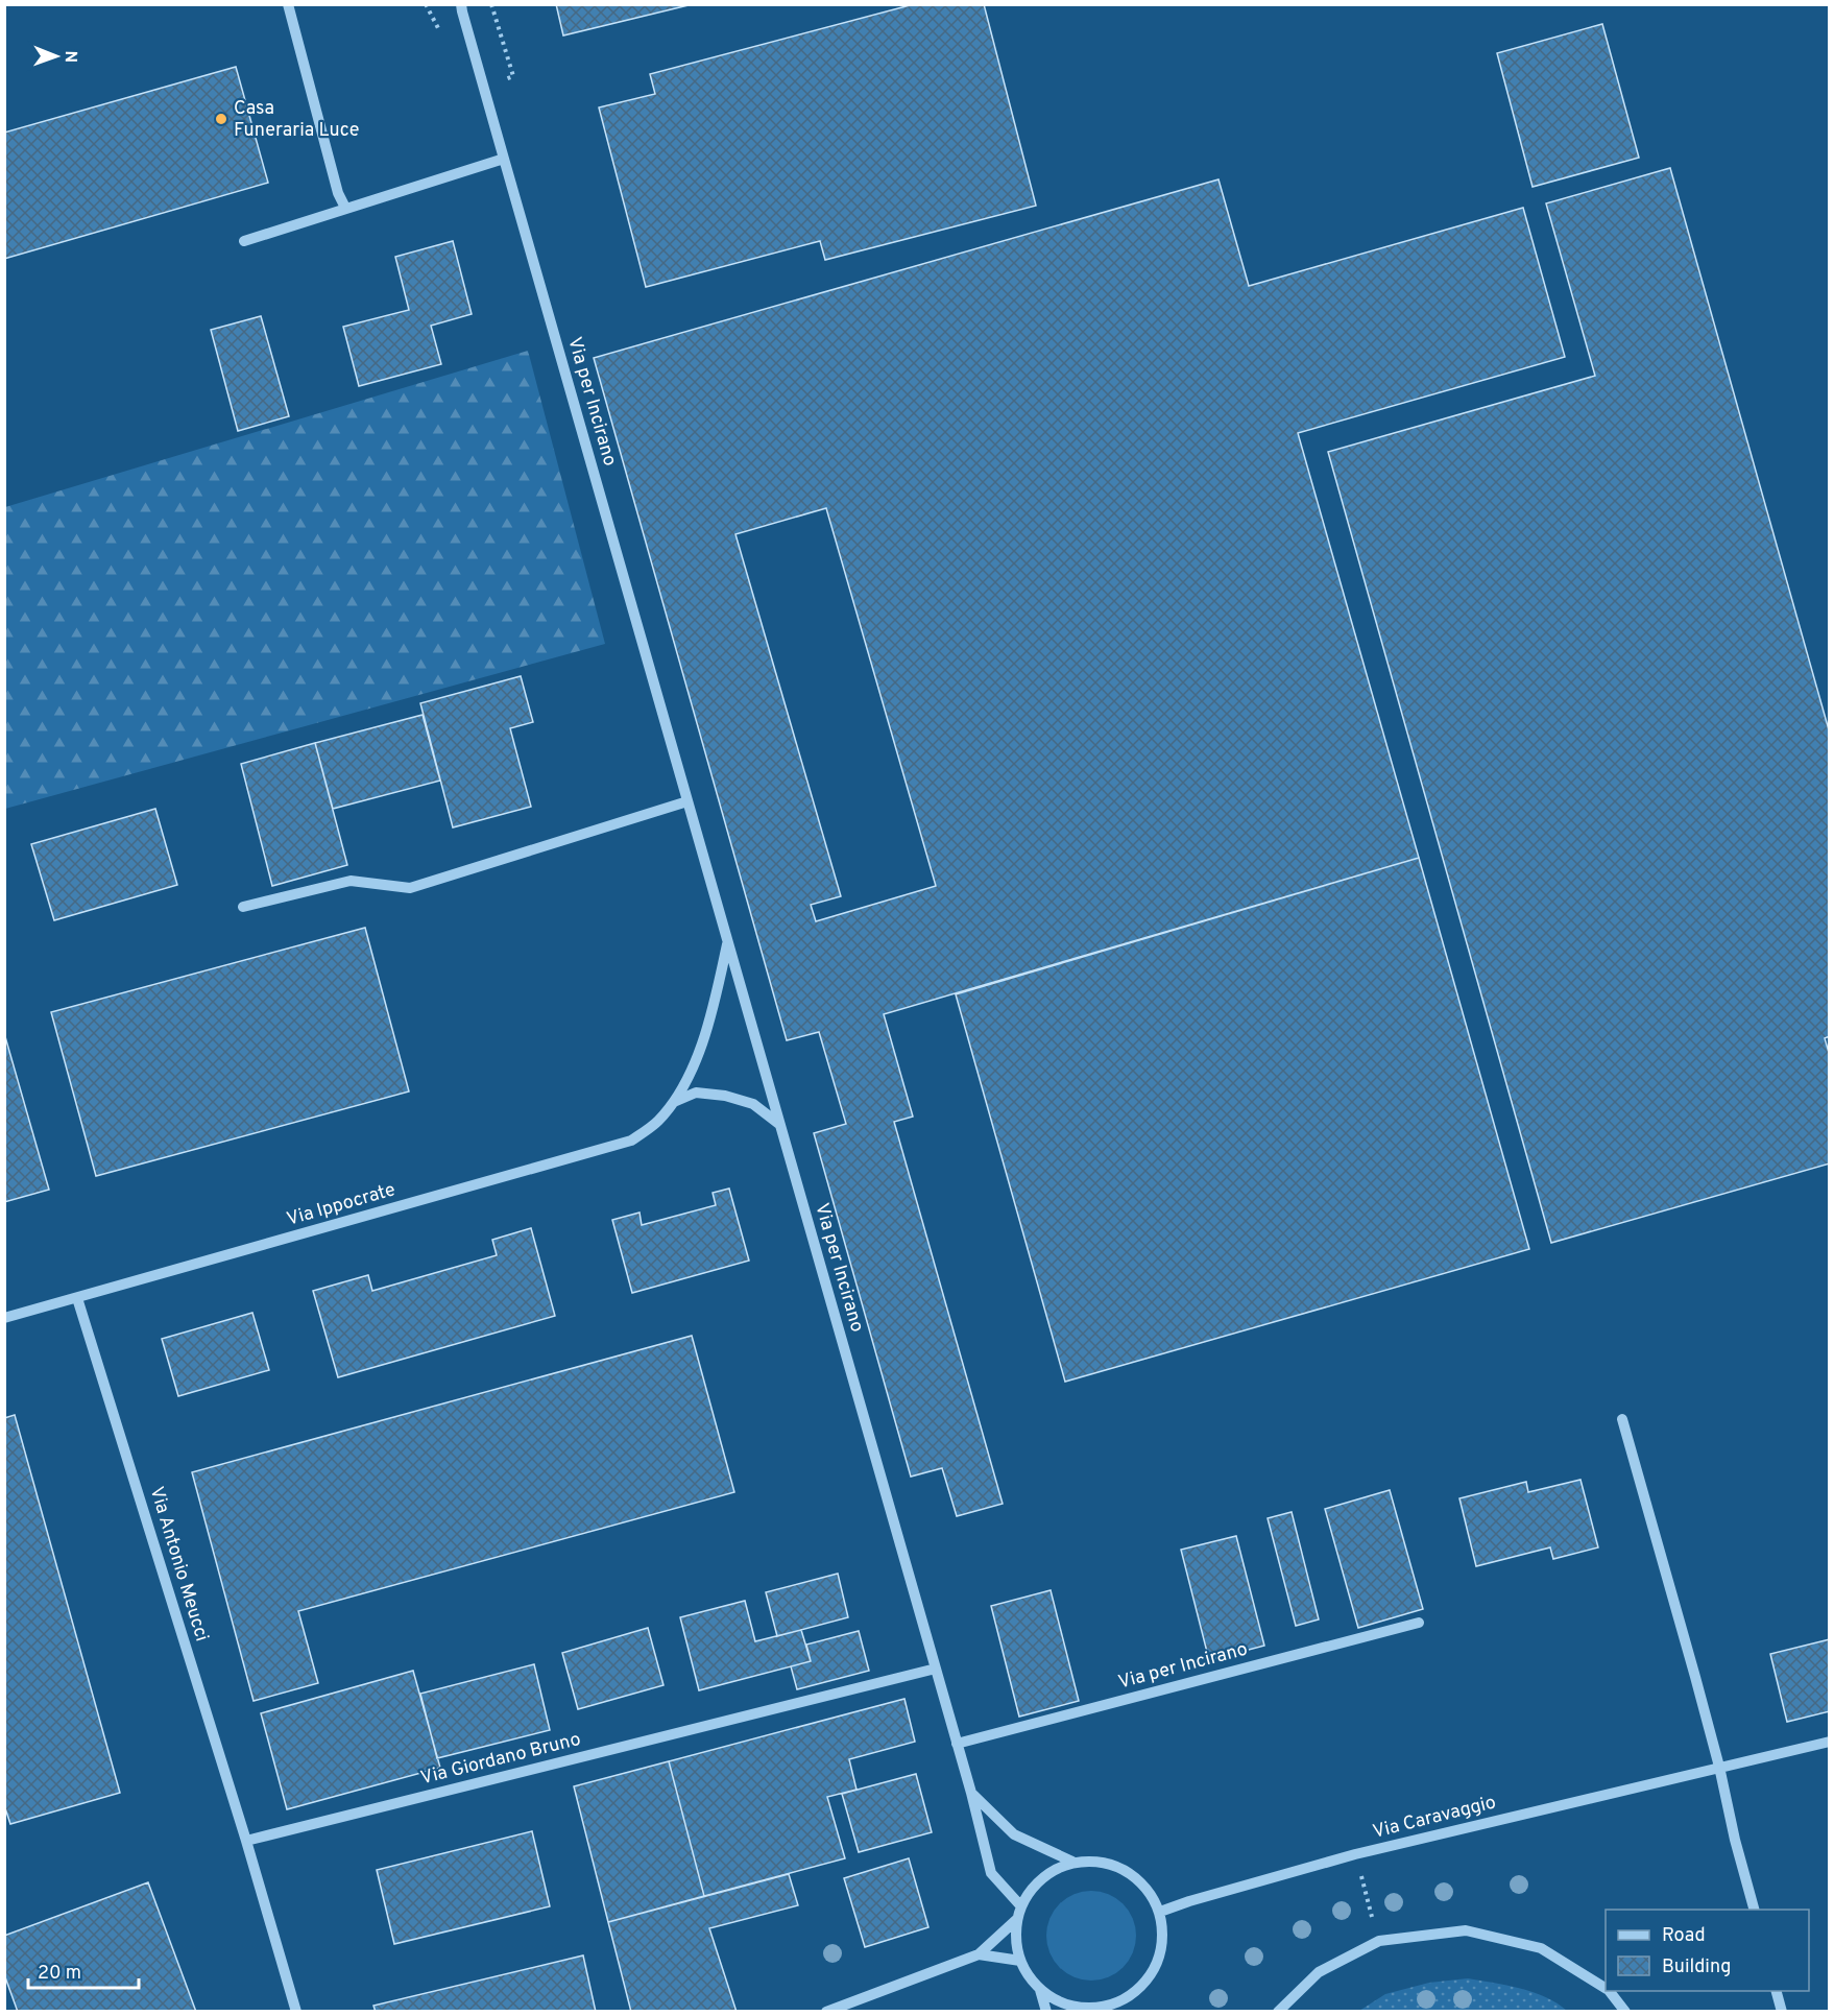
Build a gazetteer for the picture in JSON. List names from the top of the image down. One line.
{"streets":{"street":["Via per Incirano","Via Ippocrate","Via Antonio Meucci","Via Giordano Bruno","Via Caravaggio"]},"crossings":[["Via per Incirano","Via Ippocrate"],["Via per Incirano","Via Giordano Bruno"],["Via per Incirano","Via Caravaggio"],["Via Ippocrate","Via Antonio Meucci"],["Via Antonio Meucci","Via Giordano Bruno"]],"places":["Casa Funeraria Luce"],"legend":["Road","Building"],"scale_bar":"20 m","north":"right"}
